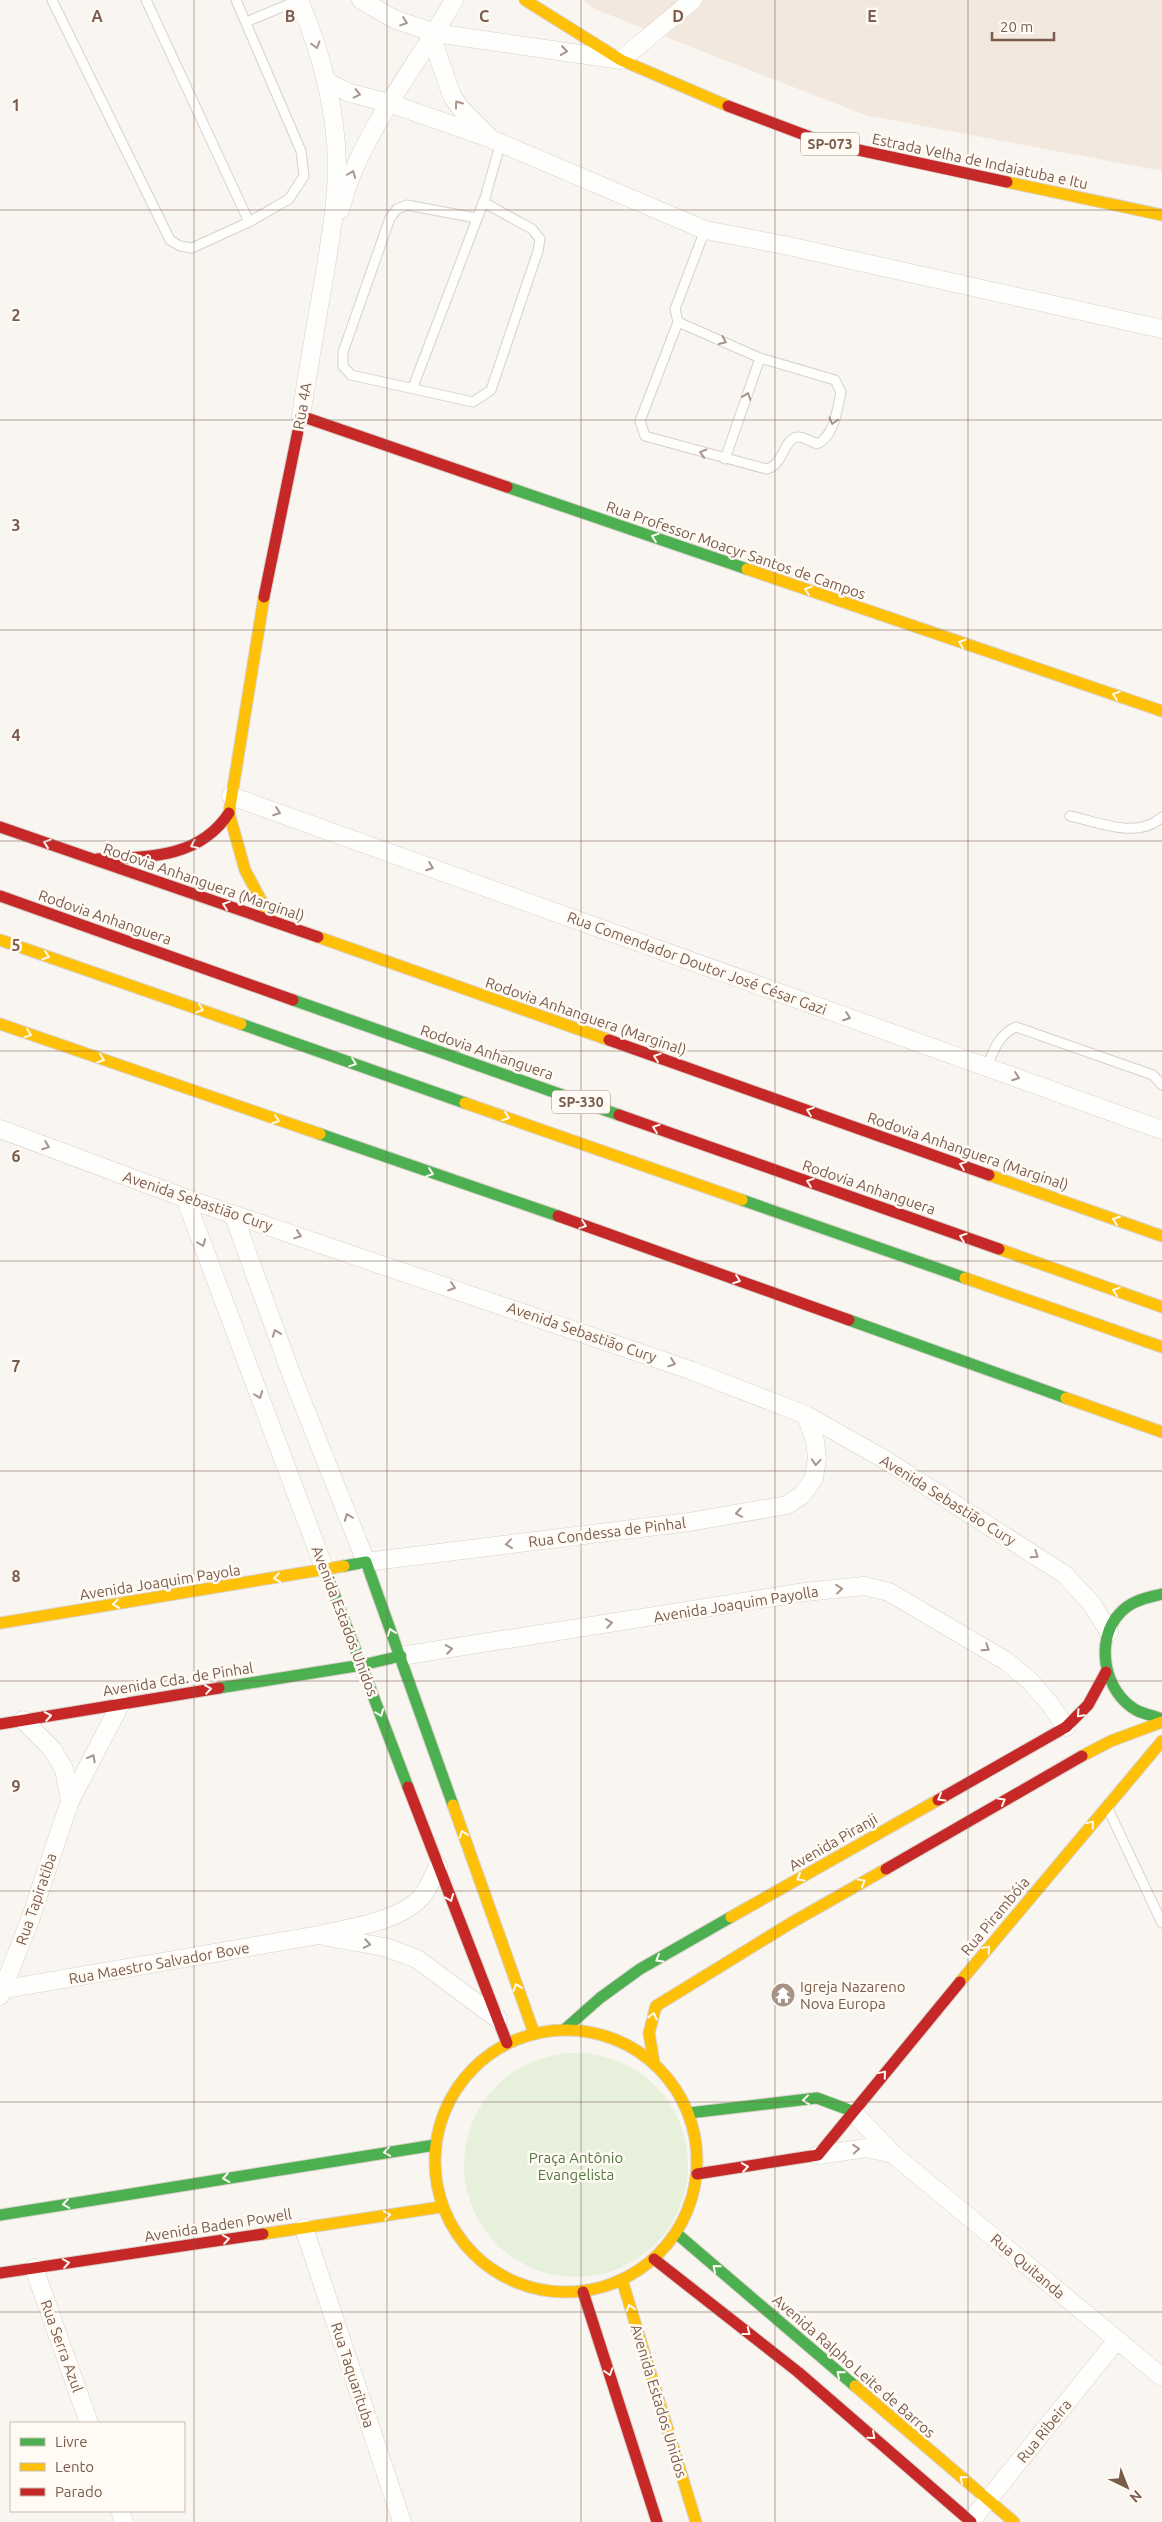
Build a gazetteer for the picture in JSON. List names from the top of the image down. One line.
{"streets":{"main road":["SP-073","Estrada Velha de Indaiatuba e Itu","Rua 4A","Rua Professor Moacyr Santos de Campos","Rodovia Anhanguera (Marginal)","Rodovia Anhanguera","SP-330","Rua Condessa de Pinhal","Avenida Joaquim Payola","Avenida Joaquim Payolla","Avenida Estados Unidos","Avenida Cda. de Pinhal","Avenida Piranji","Rua Pirambóia","Avenida Baden Powell","Avenida Ralpho Leite de Barros"],"street":["Rua Comendador Doutor José César Gazi","Avenida Sebastião Cury","Rua Tapiratiba","Rua Maestro Salvador Bove","Rua Quitanda","Rua Serra Azul","Rua Taquarituba","Rua Ribeira"]},"crossings":[["Rua 4A","Rua Professor Moacyr Santos de Campos"],["Rua 4A","Rodovia Anhanguera (Marginal)"],["Rua 4A","Rua Comendador Doutor José César Gazi"],["Avenida Sebastião Cury","Rua Condessa de Pinhal"],["Avenida Sebastião Cury","Avenida Estados Unidos"],["Rua Condessa de Pinhal","Avenida Joaquim Payola"],["Rua Condessa de Pinhal","Avenida Estados Unidos"],["Avenida Joaquim Payola","Avenida Estados Unidos"],["Avenida Joaquim Payolla","Avenida Estados Unidos"],["Avenida Joaquim Payolla","Avenida Cda. de Pinhal"],["Avenida Joaquim Payolla","Avenida Piranji"],["Avenida Estados Unidos","Avenida Cda. de Pinhal"],["Avenida Estados Unidos","Rua Maestro Salvador Bove"],["Avenida Cda. de Pinhal","Rua Tapiratiba"],["Rua Tapiratiba","Rua Maestro Salvador Bove"],["Rua Pirambóia","Rua Quitanda"],["Avenida Baden Powell","Rua Serra Azul"],["Avenida Baden Powell","Rua Taquarituba"],["Rua Quitanda","Rua Ribeira"],["Avenida Ralpho Leite de Barros","Rua Ribeira"]],"one_way":["Rua Professor Moacyr Santos de Campos","Rodovia Anhanguera (Marginal)","Rua Comendador Doutor José César Gazi","Avenida Sebastião Cury","Rua Condessa de Pinhal","Avenida Joaquim Payola","Avenida Joaquim Payolla","Avenida Cda. de Pinhal","Rua Pirambóia"],"parks":["Praça Antônio Evangelista"],"places":{"temple":["Igreja Nazareno Nova Europa"]},"legend":["Livre","Lento","Parado"],"scale_bar":"20 m","north":"bottom right","grid":{"columns":["A","B","C","D","E"],"rows":["1","2","3","4","5","6","7","8","9"]}}
